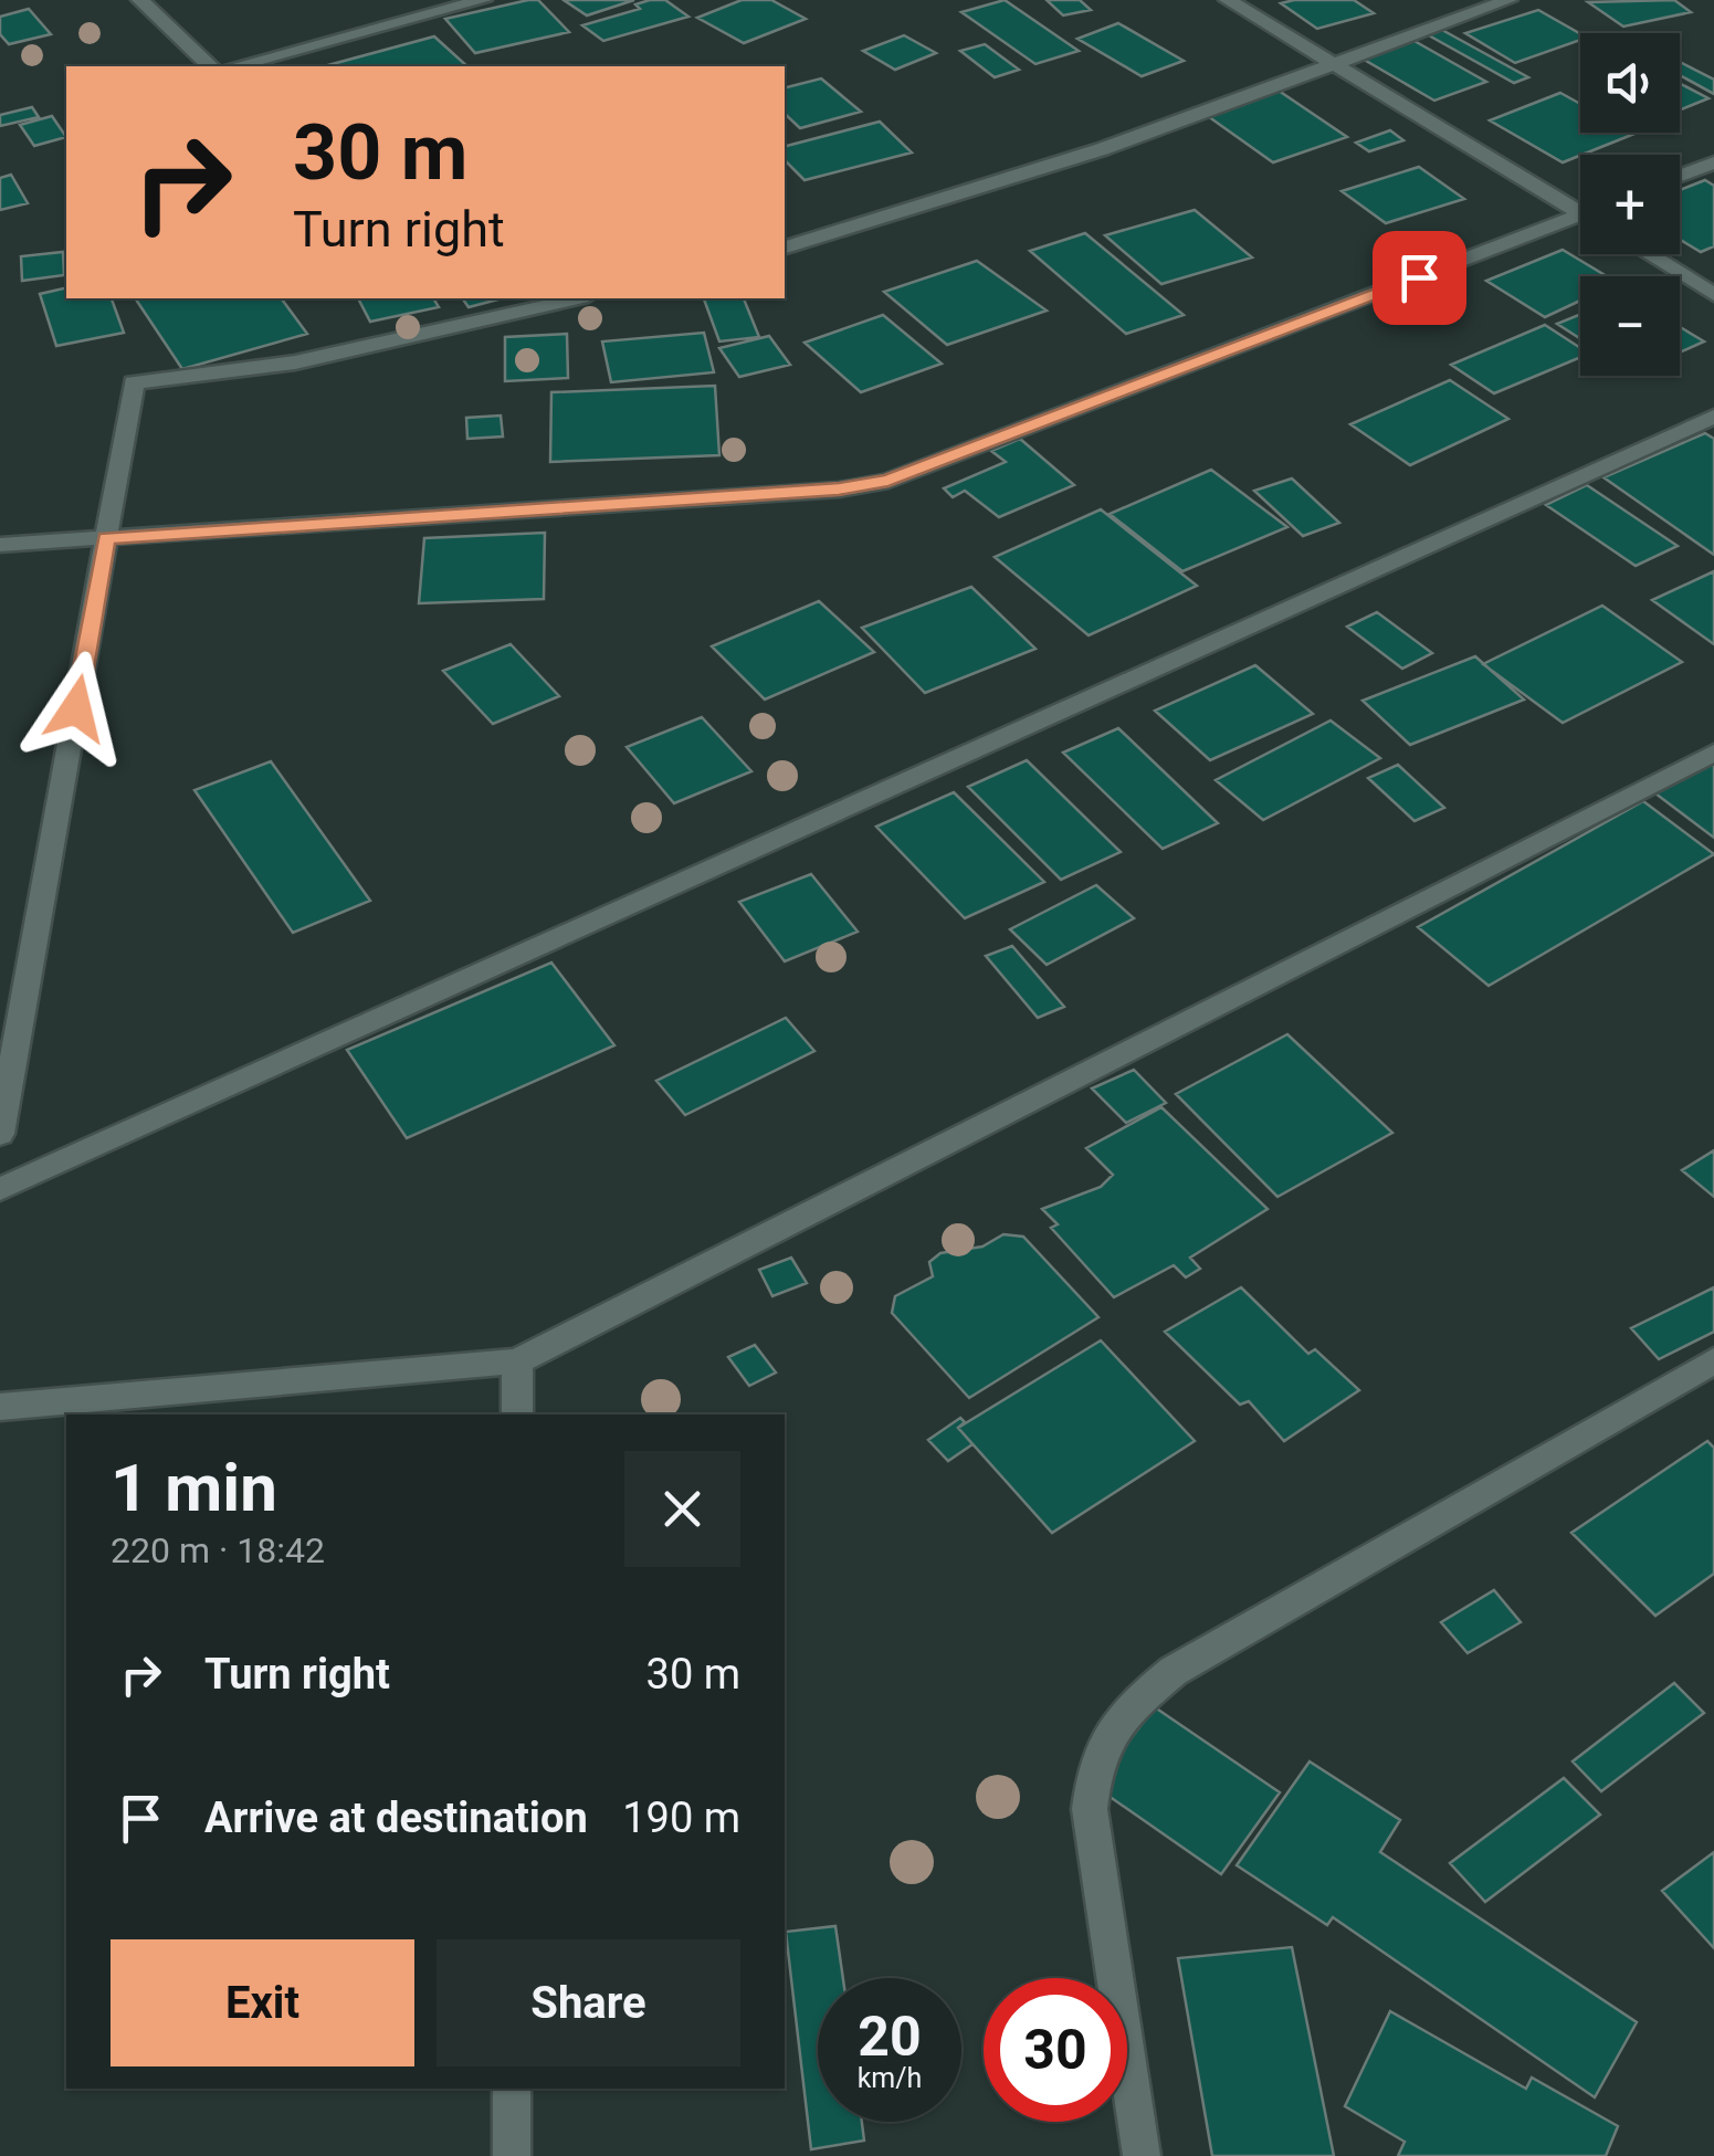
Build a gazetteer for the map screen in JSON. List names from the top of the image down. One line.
{"page":{"map_buttons":["+","−"],"turn":["30 m","Turn right"],"heading":["1 min","220 m · 18:42"],"list":[{"name":"Turn right","value":"30 m"},{"name":"Arrive at destination","value":"190 m"}],"buttons":["Exit","Share"],"speed":"20 km/h","limit":"30"}}
